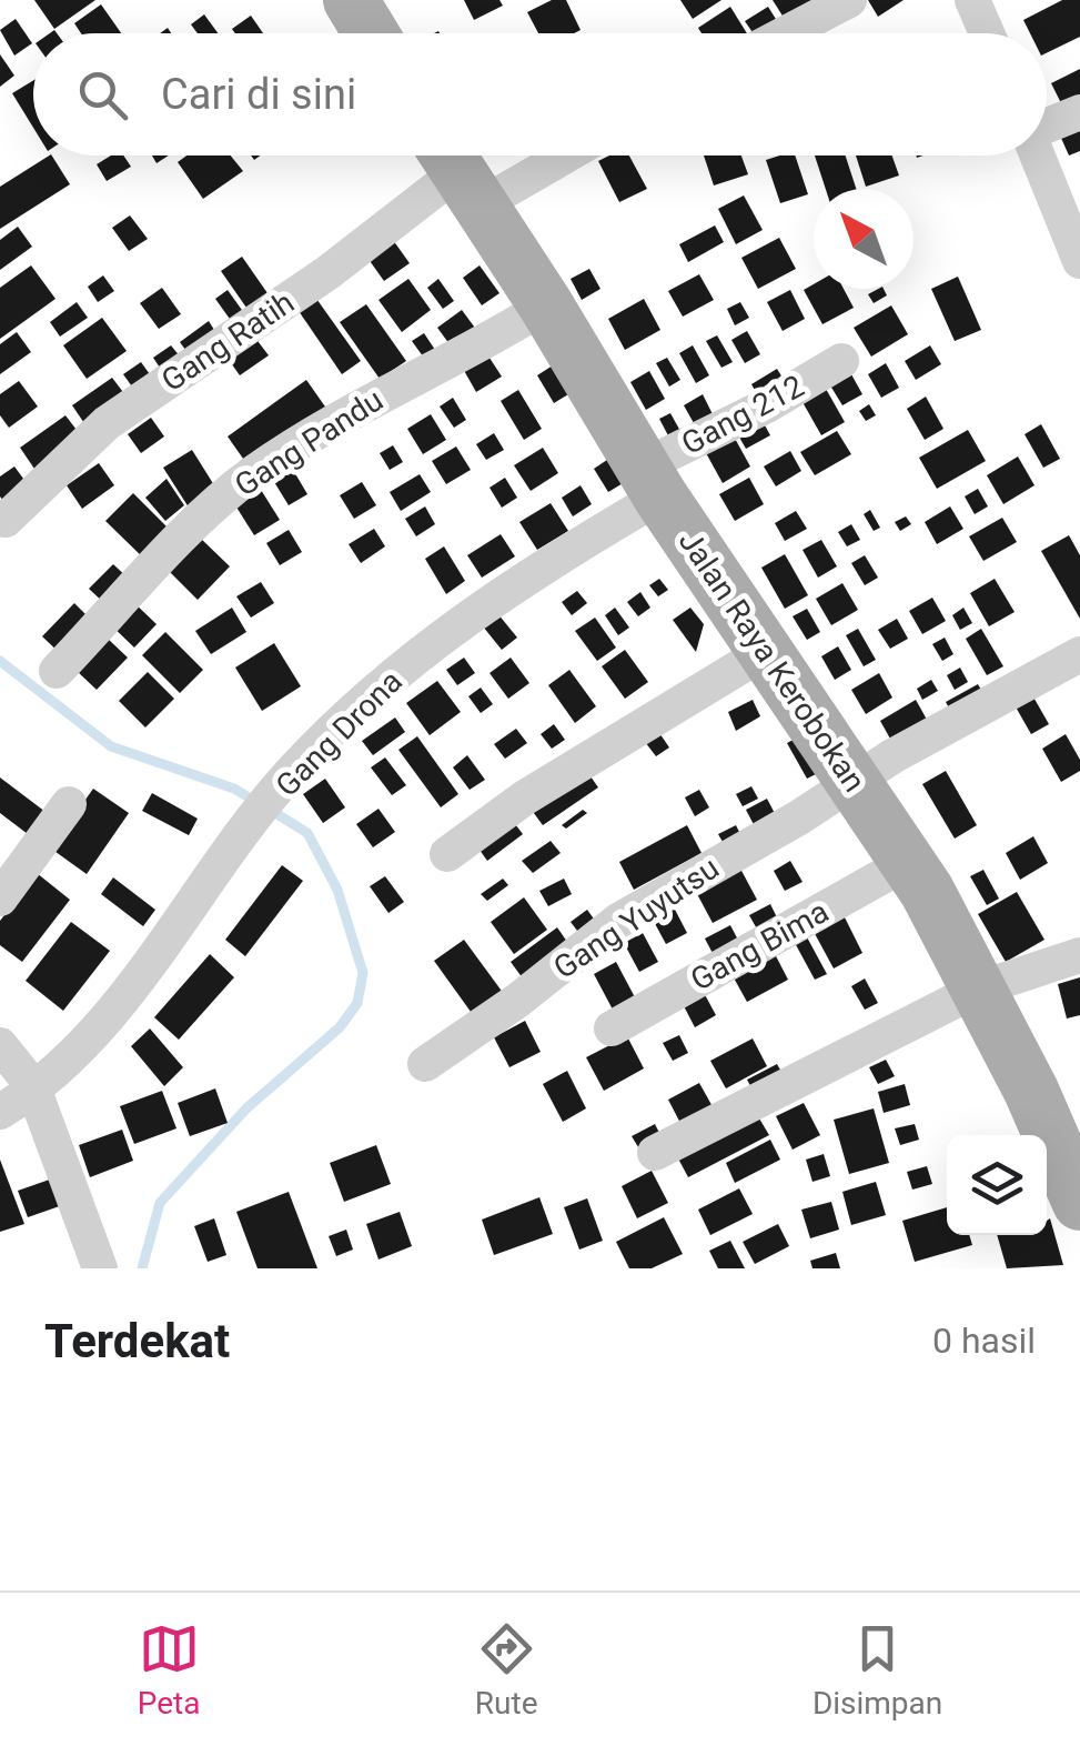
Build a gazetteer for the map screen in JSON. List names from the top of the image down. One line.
{"streets":{"main road":["Jalan Raya Kerobokan"],"street":["Gang Ratih","Gang 212","Gang Pandu","Gang Drona","Gang Yuyutsu","Gang Bima"]},"crossings":[["Gang Ratih","Jalan Raya Kerobokan"],["Gang 212","Jalan Raya Kerobokan"],["Gang 212","Gang Drona"],["Gang Pandu","Jalan Raya Kerobokan"],["Jalan Raya Kerobokan","Gang Drona"],["Jalan Raya Kerobokan","Gang Yuyutsu"],["Jalan Raya Kerobokan","Gang Bima"]],"north":"top left","page":{"search":"Cari di sini","heading":["Terdekat","0 hasil"],"nav":["Peta","Rute","Disimpan"]}}
